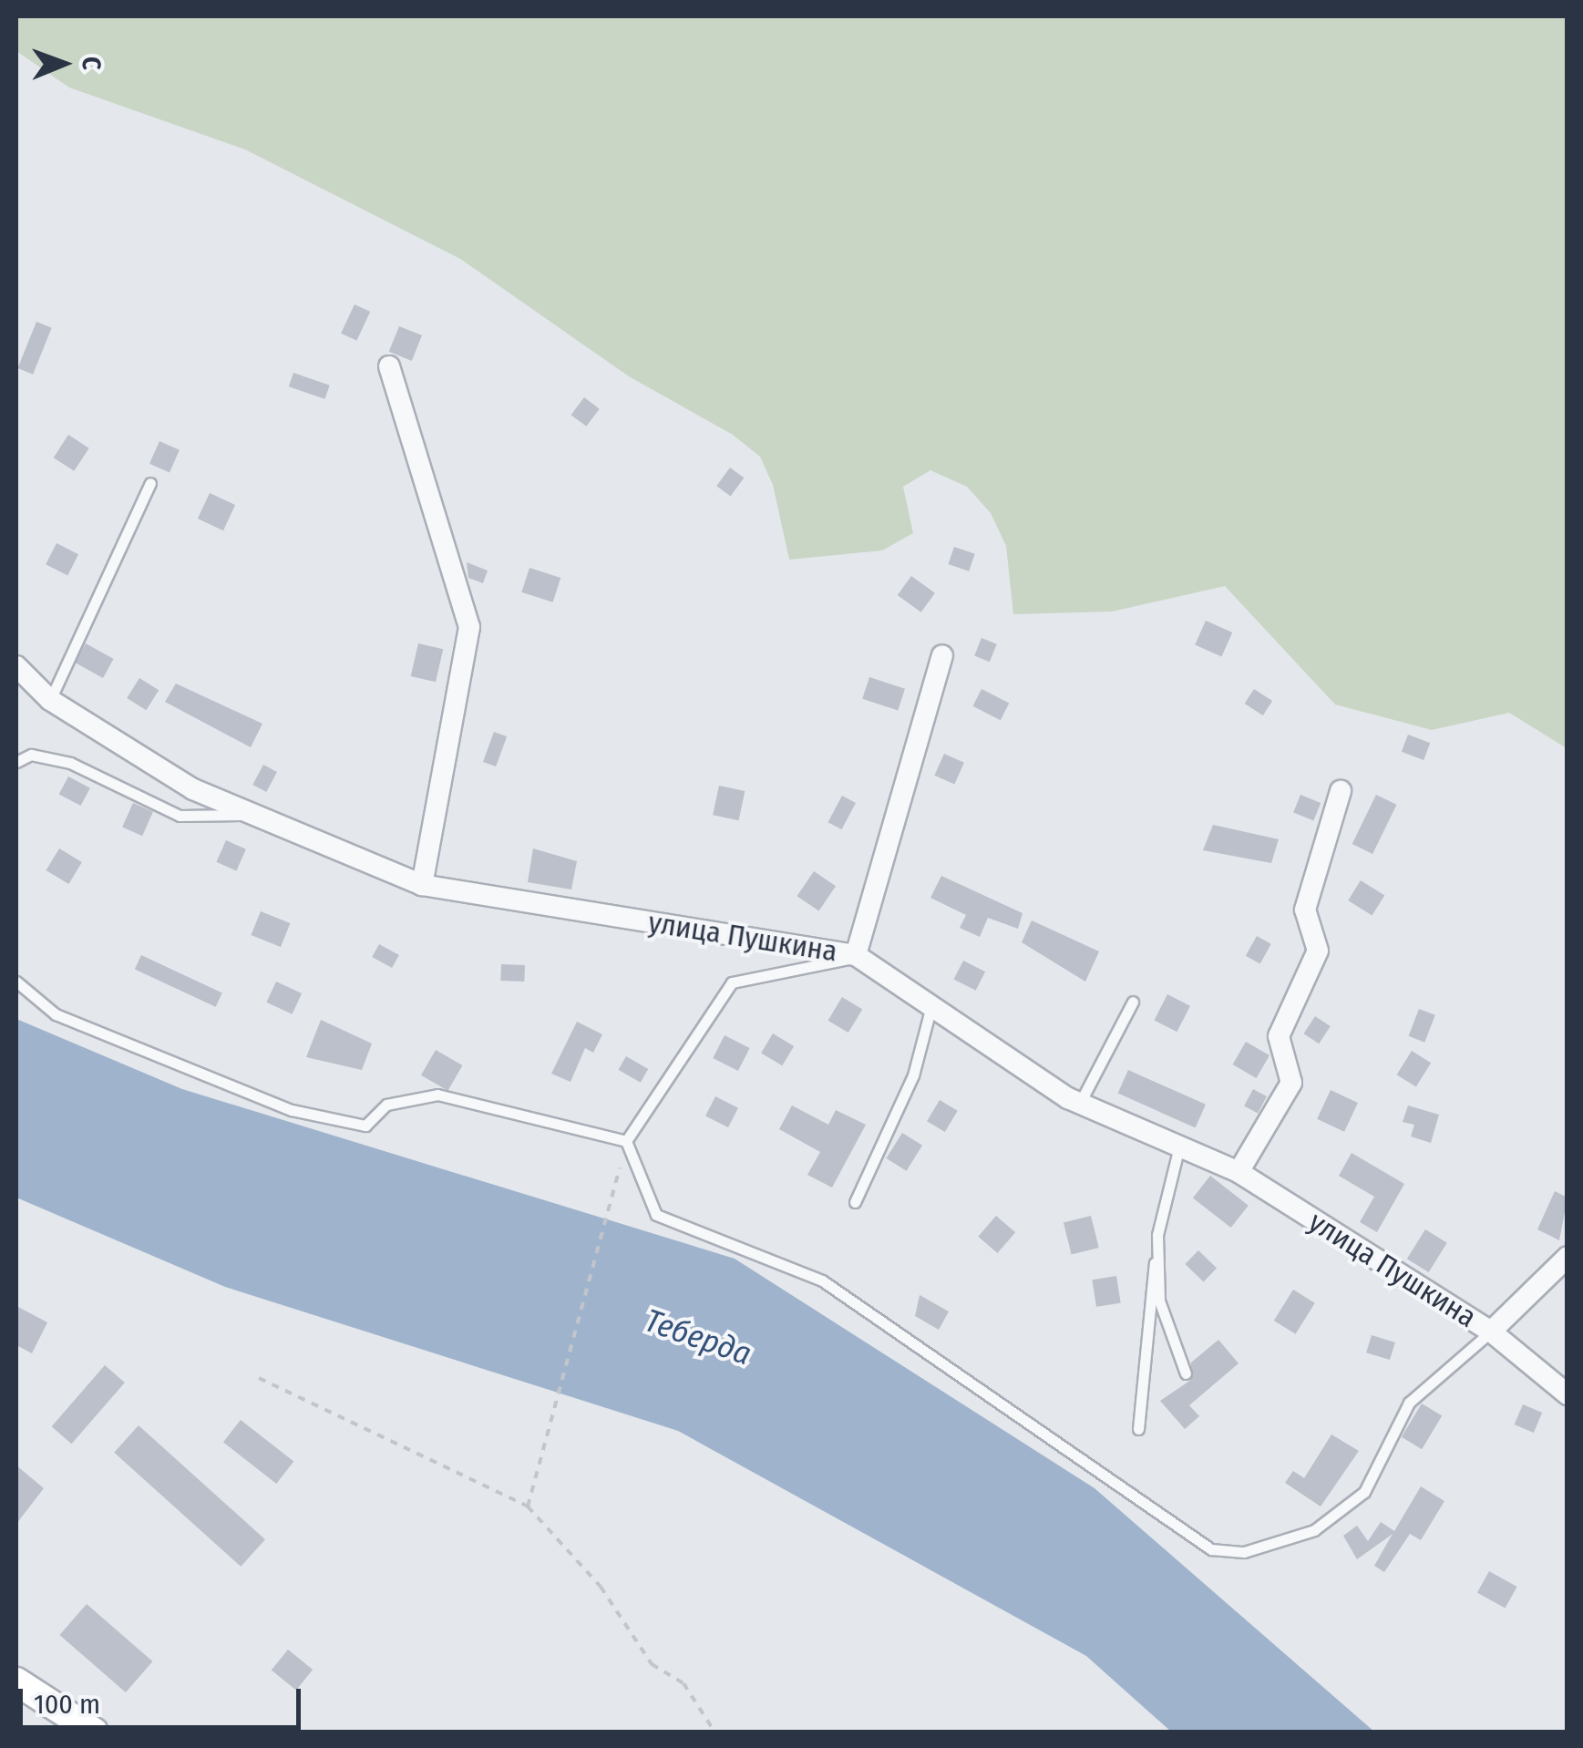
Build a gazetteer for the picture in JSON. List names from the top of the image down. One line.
{"streets":{"street":["улица Пушкина"]},"water":["Теберда"],"scale_bar":"100 m","north":"right"}
